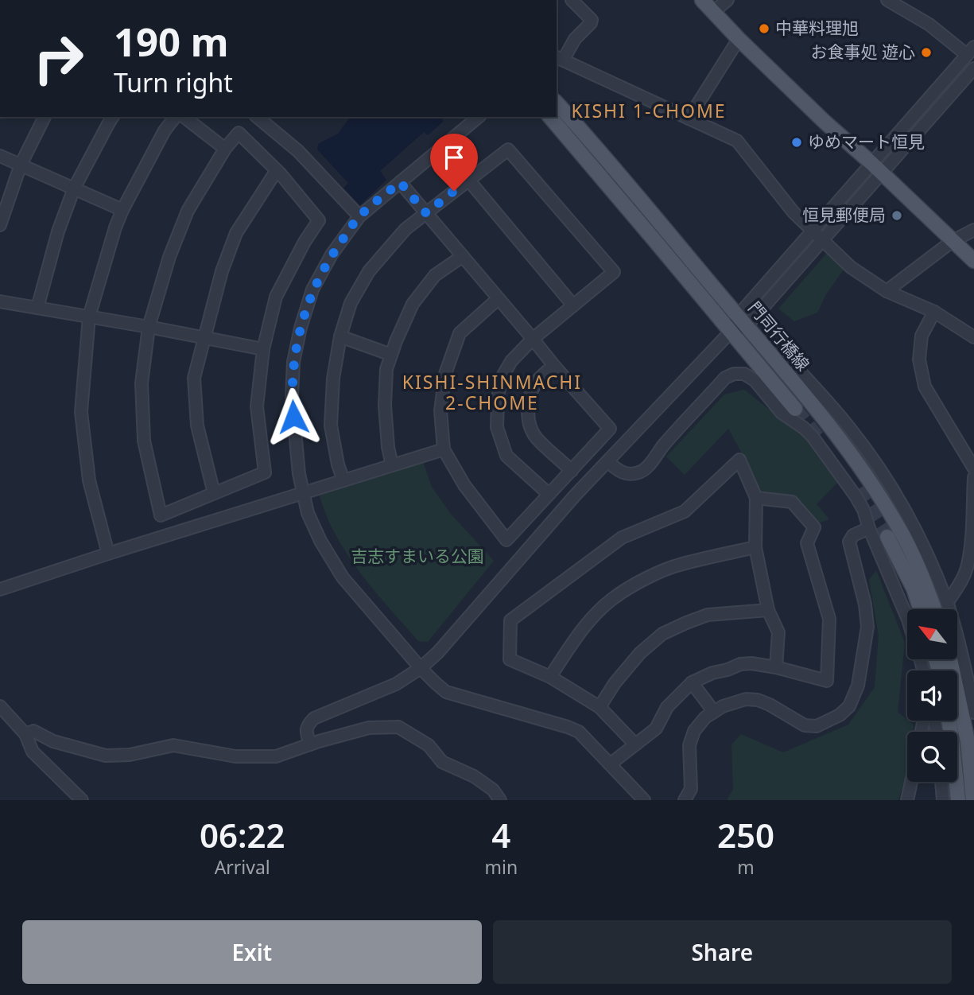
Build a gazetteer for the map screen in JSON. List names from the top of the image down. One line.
{"streets":{"main road":["門司行橋線"]},"districts":["KISHI 1-CHOME","KISHI-SHINMACHI 2-CHOME"],"parks":["吉志すまいる公園"],"places":["中華料理旭","お食事処 遊心","ゆめマート恒見","恒見郵便局"],"north":"top left","page":{"turn":["190 m","Turn right"],"eta":["06:22","Arrival","4","min","250","m"],"buttons":["Exit","Share"]}}
